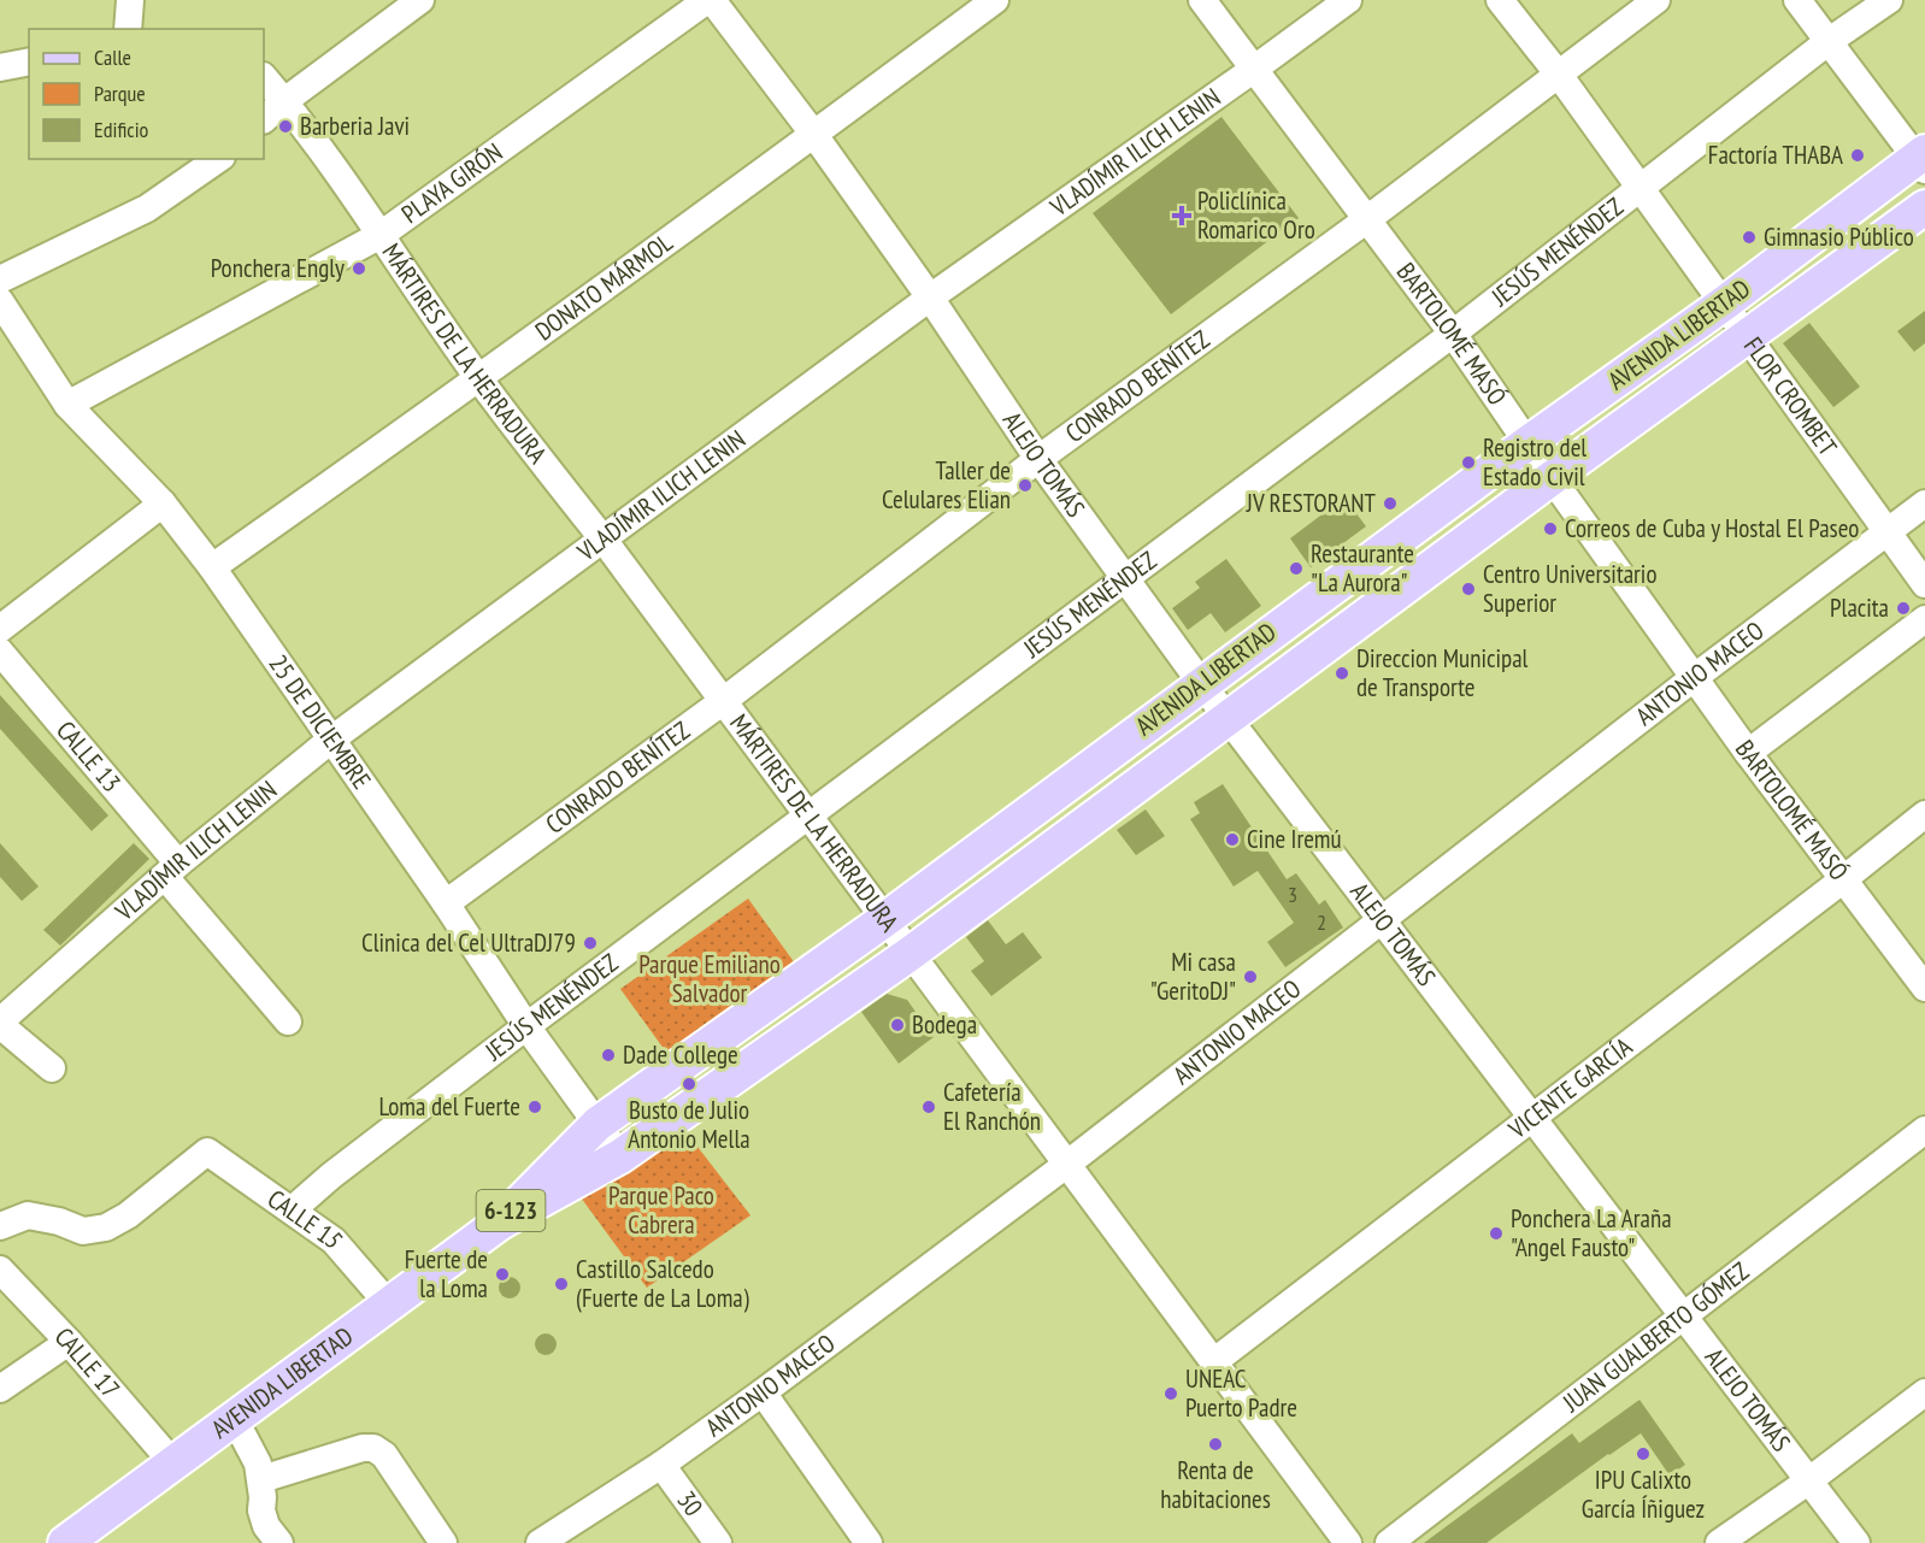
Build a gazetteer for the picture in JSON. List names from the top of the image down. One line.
{"streets":{"main road":["AVENIDA LIBERTAD","6-123"],"street":["VLADÍMIR ILICH LENIN","PLAYA GIRÓN","JESÚS MENÉNDEZ","DONATO MÁRMOL","BARTOLOMÉ MASÓ","MÁRTIRES DE LA HERRADURA","CONRADO BENÍTEZ","FLOR CROMBET","ALEJO TOMÁS","ANTONIO MACEO","25 DE DICIEMBRE","CALLE 13","VICENTE GARCÍA","CALLE 15","JUAN GUALBERTO GÓMEZ","CALLE 17","30"]},"crossings":[["VLADÍMIR ILICH LENIN","BARTOLOMÉ MASÓ"],["VLADÍMIR ILICH LENIN","MÁRTIRES DE LA HERRADURA"],["VLADÍMIR ILICH LENIN","ALEJO TOMÁS"],["VLADÍMIR ILICH LENIN","25 DE DICIEMBRE"],["VLADÍMIR ILICH LENIN","CALLE 13"],["PLAYA GIRÓN","MÁRTIRES DE LA HERRADURA"],["PLAYA GIRÓN","ALEJO TOMÁS"],["PLAYA GIRÓN","25 DE DICIEMBRE"],["JESÚS MENÉNDEZ","BARTOLOMÉ MASÓ"],["JESÚS MENÉNDEZ","MÁRTIRES DE LA HERRADURA"],["JESÚS MENÉNDEZ","FLOR CROMBET"],["JESÚS MENÉNDEZ","ALEJO TOMÁS"],["JESÚS MENÉNDEZ","25 DE DICIEMBRE"],["JESÚS MENÉNDEZ","CALLE 15"],["DONATO MÁRMOL","MÁRTIRES DE LA HERRADURA"],["DONATO MÁRMOL","ALEJO TOMÁS"],["DONATO MÁRMOL","25 DE DICIEMBRE"],["BARTOLOMÉ MASÓ","AVENIDA LIBERTAD"],["BARTOLOMÉ MASÓ","CONRADO BENÍTEZ"],["BARTOLOMÉ MASÓ","ANTONIO MACEO"],["BARTOLOMÉ MASÓ","VICENTE GARCÍA"],["AVENIDA LIBERTAD","MÁRTIRES DE LA HERRADURA"],["AVENIDA LIBERTAD","FLOR CROMBET"],["AVENIDA LIBERTAD","ALEJO TOMÁS"],["AVENIDA LIBERTAD","25 DE DICIEMBRE"],["AVENIDA LIBERTAD","CALLE 15"],["AVENIDA LIBERTAD","CALLE 17"],["MÁRTIRES DE LA HERRADURA","CONRADO BENÍTEZ"],["MÁRTIRES DE LA HERRADURA","ANTONIO MACEO"],["MÁRTIRES DE LA HERRADURA","VICENTE GARCÍA"],["CONRADO BENÍTEZ","FLOR CROMBET"],["CONRADO BENÍTEZ","ALEJO TOMÁS"],["CONRADO BENÍTEZ","25 DE DICIEMBRE"],["FLOR CROMBET","ANTONIO MACEO"],["ALEJO TOMÁS","ANTONIO MACEO"],["ALEJO TOMÁS","VICENTE GARCÍA"],["ALEJO TOMÁS","JUAN GUALBERTO GÓMEZ"],["ANTONIO MACEO","30"]],"parks":["Parque Emiliano Salvador","Parque Paco Cabrera"],"places":{"other":["Barberia Javi","Factoría THABA","Gimnasio Público","Ponchera Engly","Registro del Estado Civil","Taller de Celulares Elian","JV RESTORANT","Correos de Cuba y Hostal El Paseo","Restaurante \"La Aurora\"","Centro Universitario Superior","Placita","Direccion Municipal de Transporte","Cine Iremú","Clinica del Cel UltraDJ79","Mi casa \"GeritoDJ\"","Bodega","Dade College","Busto de Julio Antonio Mella","Loma del Fuerte","Cafetería El Ranchón","Ponchera La Araña \"Angel Fausto\"","Fuerte de la Loma","Castillo Salcedo (Fuerte de La Loma)","UNEAC Puerto Padre","Renta de habitaciones","IPU Calixto García Íñiguez"],"health":["Policlínica Romarico Oro"]},"house_numbers":["3","2"],"legend":["Calle","Parque","Edificio"]}
